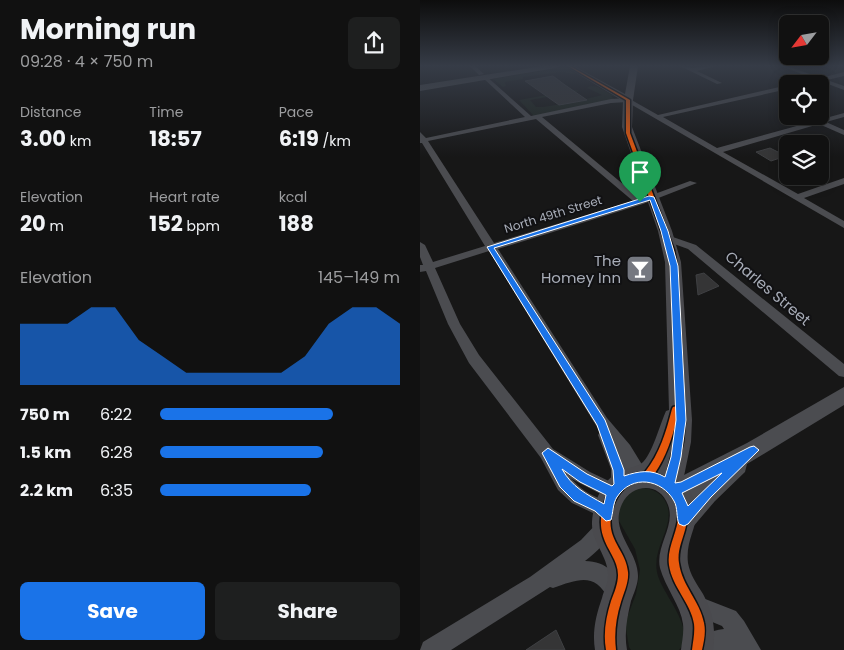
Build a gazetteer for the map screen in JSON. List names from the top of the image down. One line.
{"streets":{"street":["North 49th Street","Charles Street"]},"places":{"bar":["The Homey Inn"]},"north":"bottom left","page":{"heading":["Morning run","09:28 · 4 × 750 m"],"stats":[["Distance","3.00 km"],["Time","18:57"],["Pace","6:19 /km"],["Elevation","20 m"],["Heart rate","152 bpm"],["kcal","188"]],"chart":["Elevation","145–149 m"],"list":[{"name":"750 m","note":"6:22"},{"name":"1.5 km","note":"6:28"},{"name":"2.2 km","note":"6:35"}],"buttons":["Save","Share"]}}
